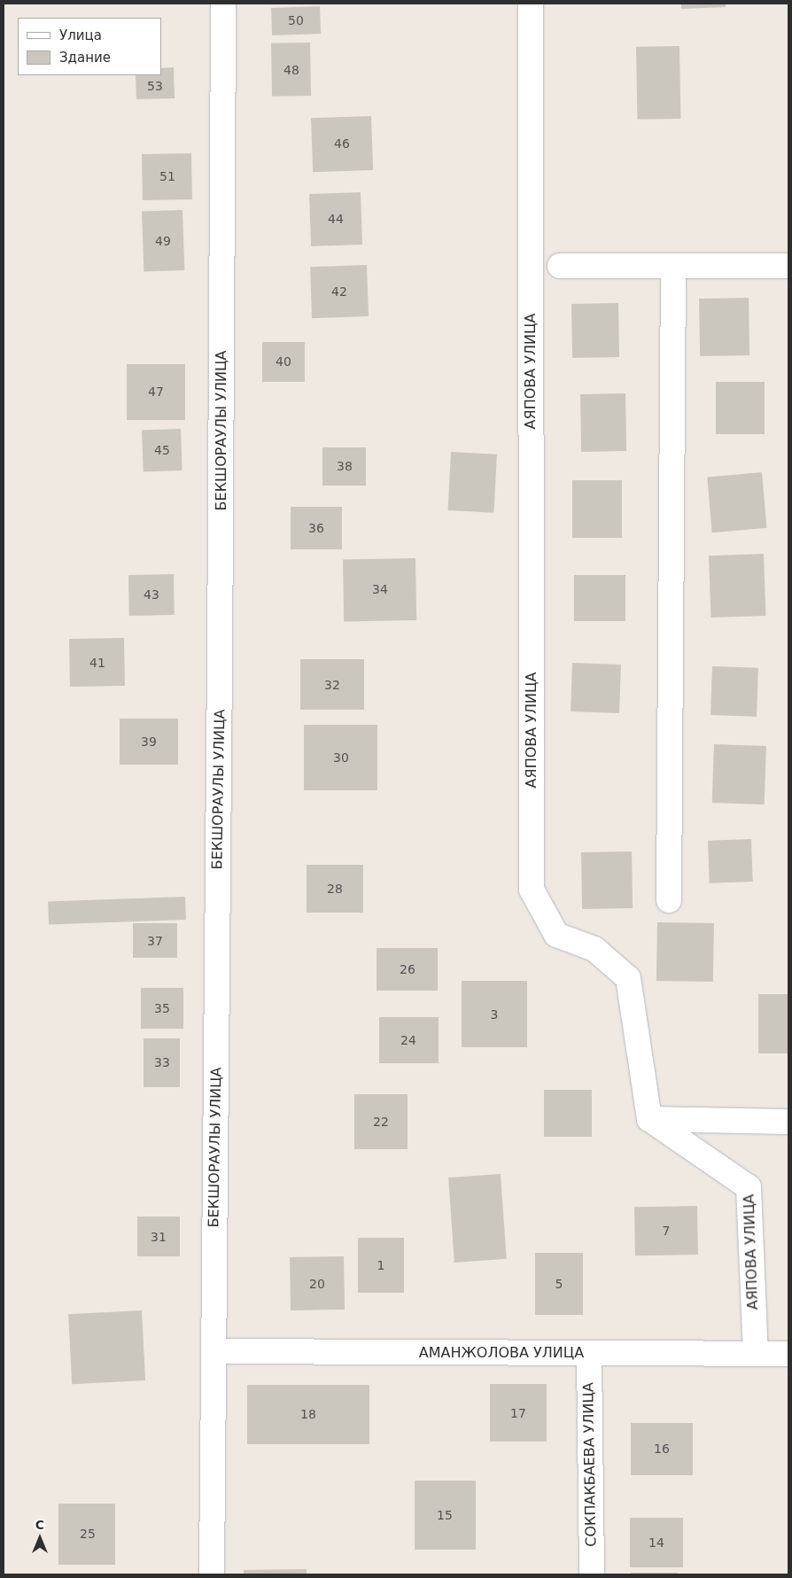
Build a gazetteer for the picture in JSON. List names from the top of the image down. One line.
{"streets":{"street":["АЯПОВА УЛИЦА","БЕКШОРАУЛЫ УЛИЦА","АМАНЖОЛОВА УЛИЦА","СОКПАКБАЕВА УЛИЦА"]},"crossings":[["АЯПОВА УЛИЦА","АМАНЖОЛОВА УЛИЦА"],["БЕКШОРАУЛЫ УЛИЦА","АМАНЖОЛОВА УЛИЦА"],["АМАНЖОЛОВА УЛИЦА","СОКПАКБАЕВА УЛИЦА"]],"house_numbers":["50","48","53","46","51","44","49","42","40","47","45","38","36","34","43","41","32","39","30","28","37","26","35","3","24","33","22","7","31","1","20","5","17","18","16","15","25","14"],"legend":["Улица","Здание"],"north":"top"}
